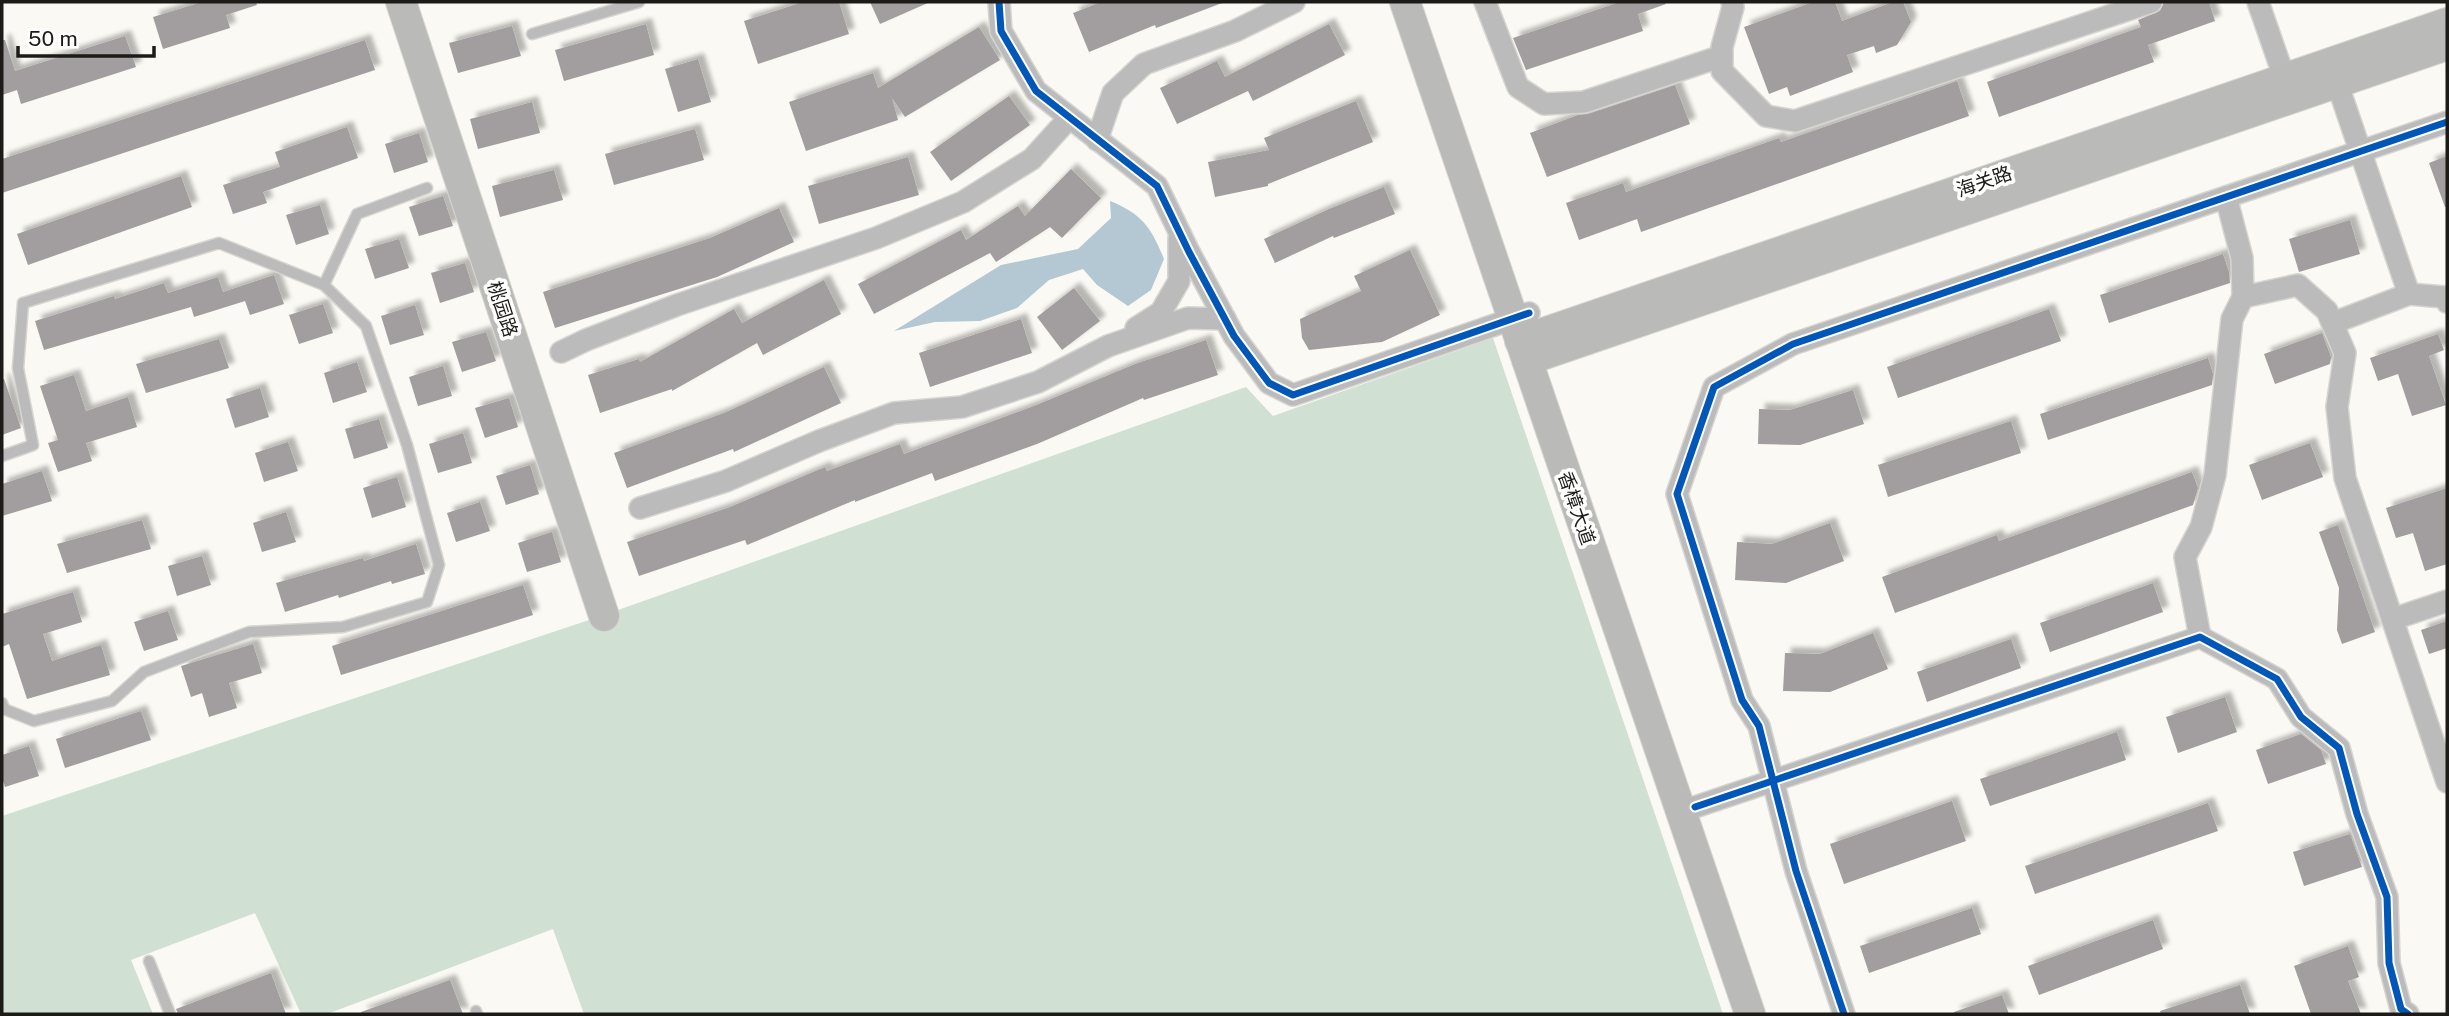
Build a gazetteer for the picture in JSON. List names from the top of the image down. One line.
{"streets":{"street":["海关路","桃园路","香樟大道"]},"crossings":[["海关路","香樟大道"]],"scale_bar":"50 m"}
